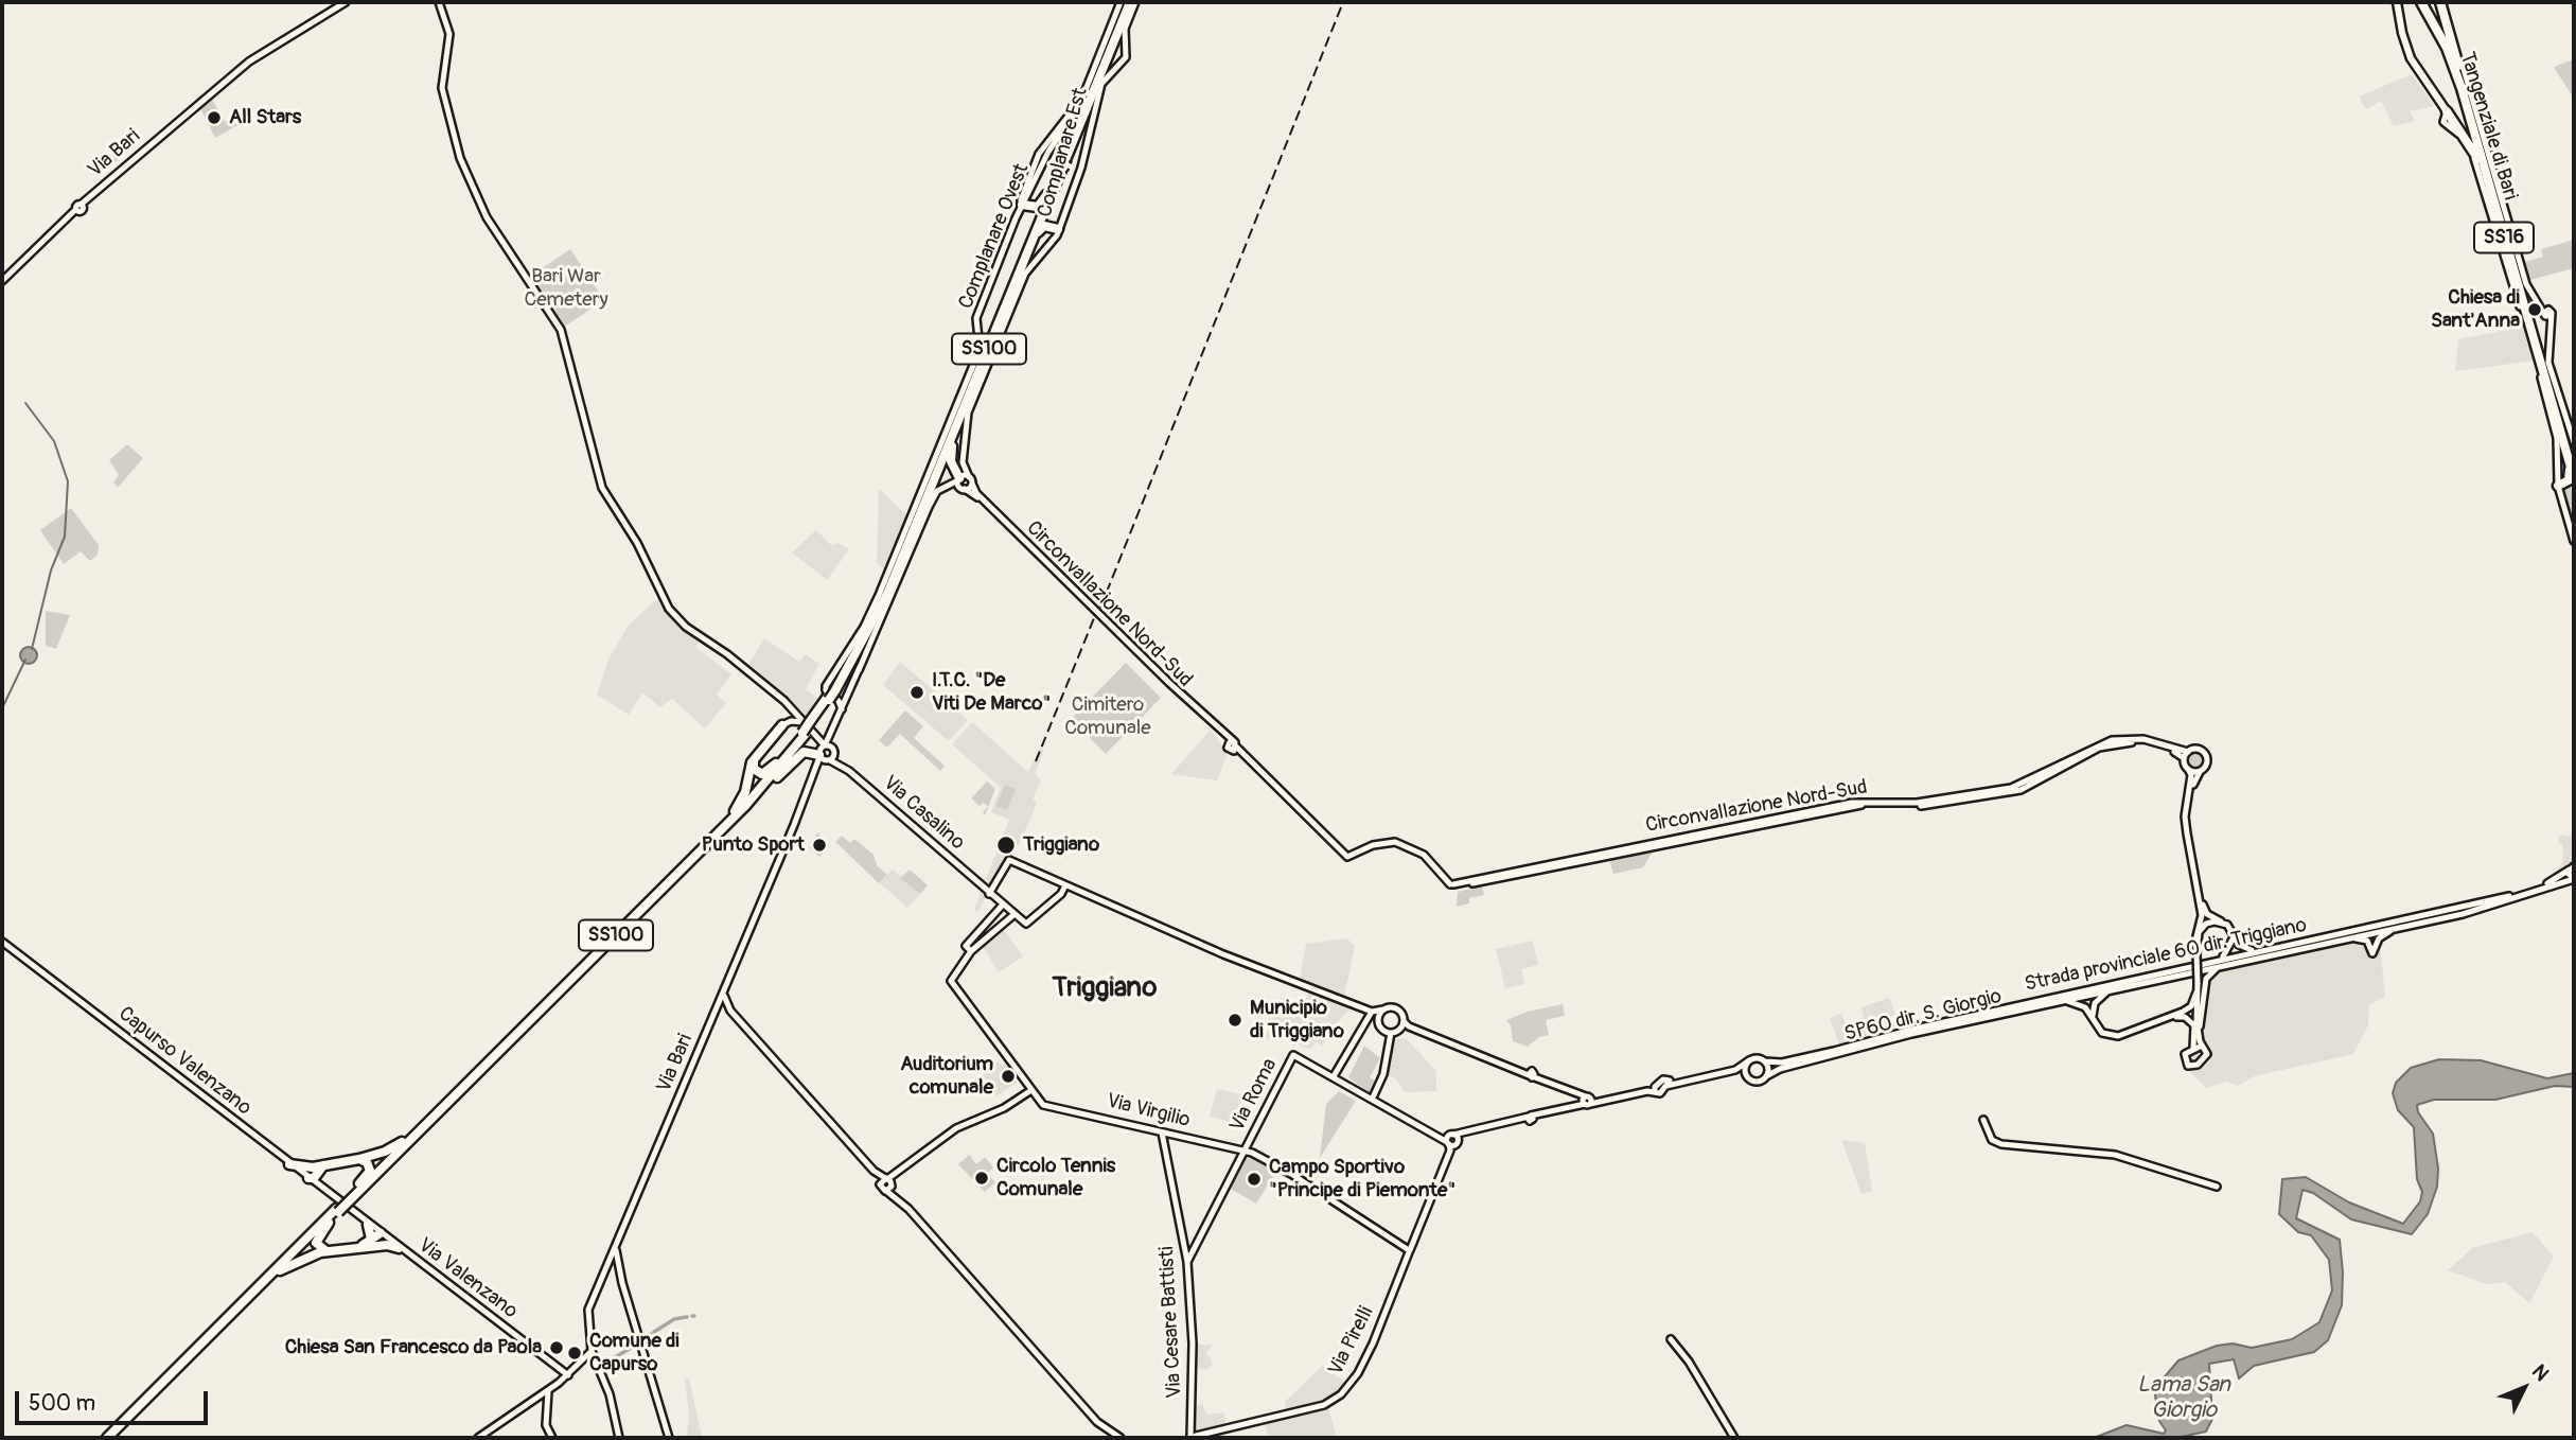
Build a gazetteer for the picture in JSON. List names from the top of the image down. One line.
{"streets":{"highway":["Tangenziale di Bari","SS16","SS100"],"main road":["Complanare Est","Via Bari","Complanare Ovest","Circonvallazione Nord-Sud","Via Casalino","Strada provinciale 60 dir. Triggiano","SP60 dir. S. Giorgio","Capurso Valenzano","Via Roma","Via Virgilio","Via Valenzano","Via Cesare Battisti","Via Pirelli"]},"crossings":[["Tangenziale di Bari","SS16"],["Complanare Est","Complanare Ovest"],["Complanare Est","SS100"],["Complanare Est","Circonvallazione Nord-Sud"],["Via Bari","SS100"],["Via Bari","Via Casalino"],["Complanare Ovest","SS100"],["SS100","Circonvallazione Nord-Sud"],["SS100","Via Casalino"],["SS100","Via Valenzano"],["Strada provinciale 60 dir. Triggiano","SP60 dir. S. Giorgio"],["Via Roma","Via Virgilio"],["Via Roma","Via Cesare Battisti"],["Via Virgilio","Via Cesare Battisti"],["Via Virgilio","Via Pirelli"],["Via Cesare Battisti","Via Pirelli"]],"districts":["Triggiano"],"water":["Lama San Giorgio"],"parks":["Bari War Cemetery","Cimitero Comunale"],"places":["All Stars","Chiesa di Sant'Anna","I.T.C. \"De Viti De Marco\"","Punto Sport","Triggiano","Municipio di Triggiano","Auditorium comunale","Circolo Tennis Comunale","Campo Sportivo \"Principe di Piemonte\"","Chiesa San Francesco da Paola","Comune di Capurso"],"scale_bar":"500 m","north":"top right"}
